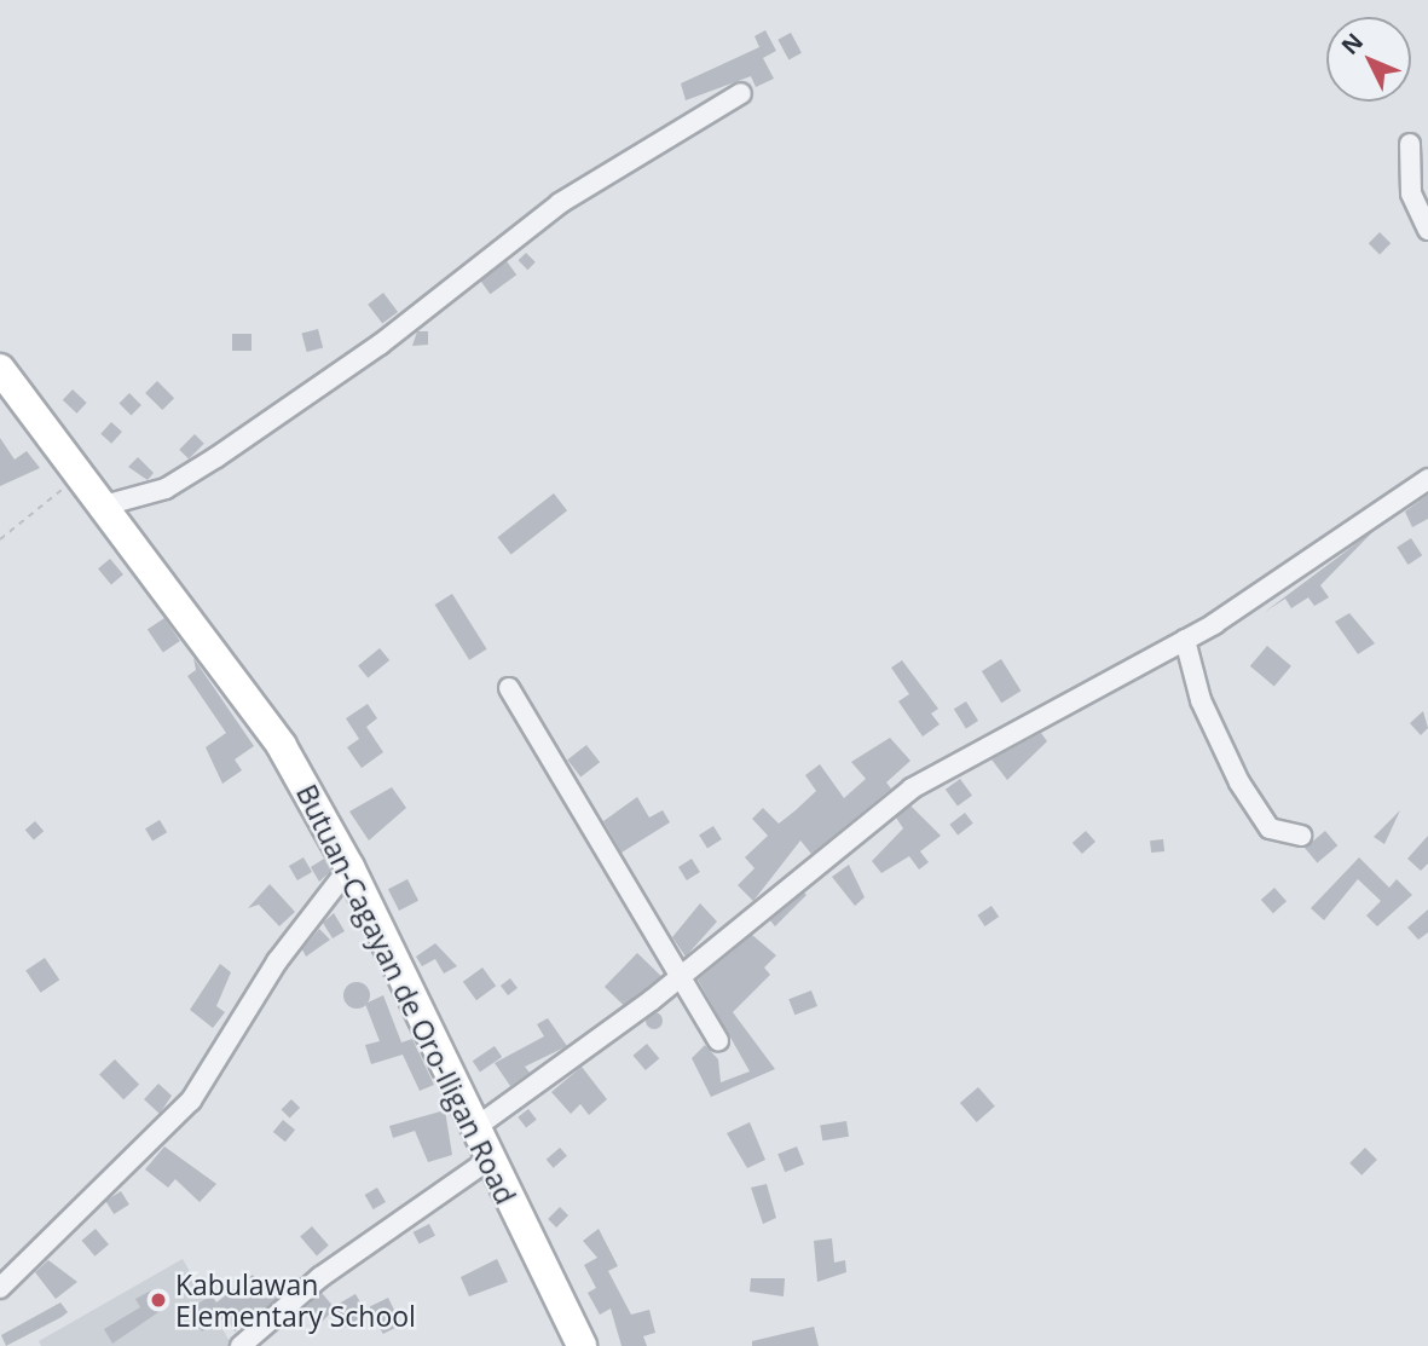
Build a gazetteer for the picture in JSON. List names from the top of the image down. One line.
{"streets":{"highway":["Butuan-Cagayan de Oro-Iligan Road"]},"places":["Kabulawan Elementary School"],"north":"top left"}
